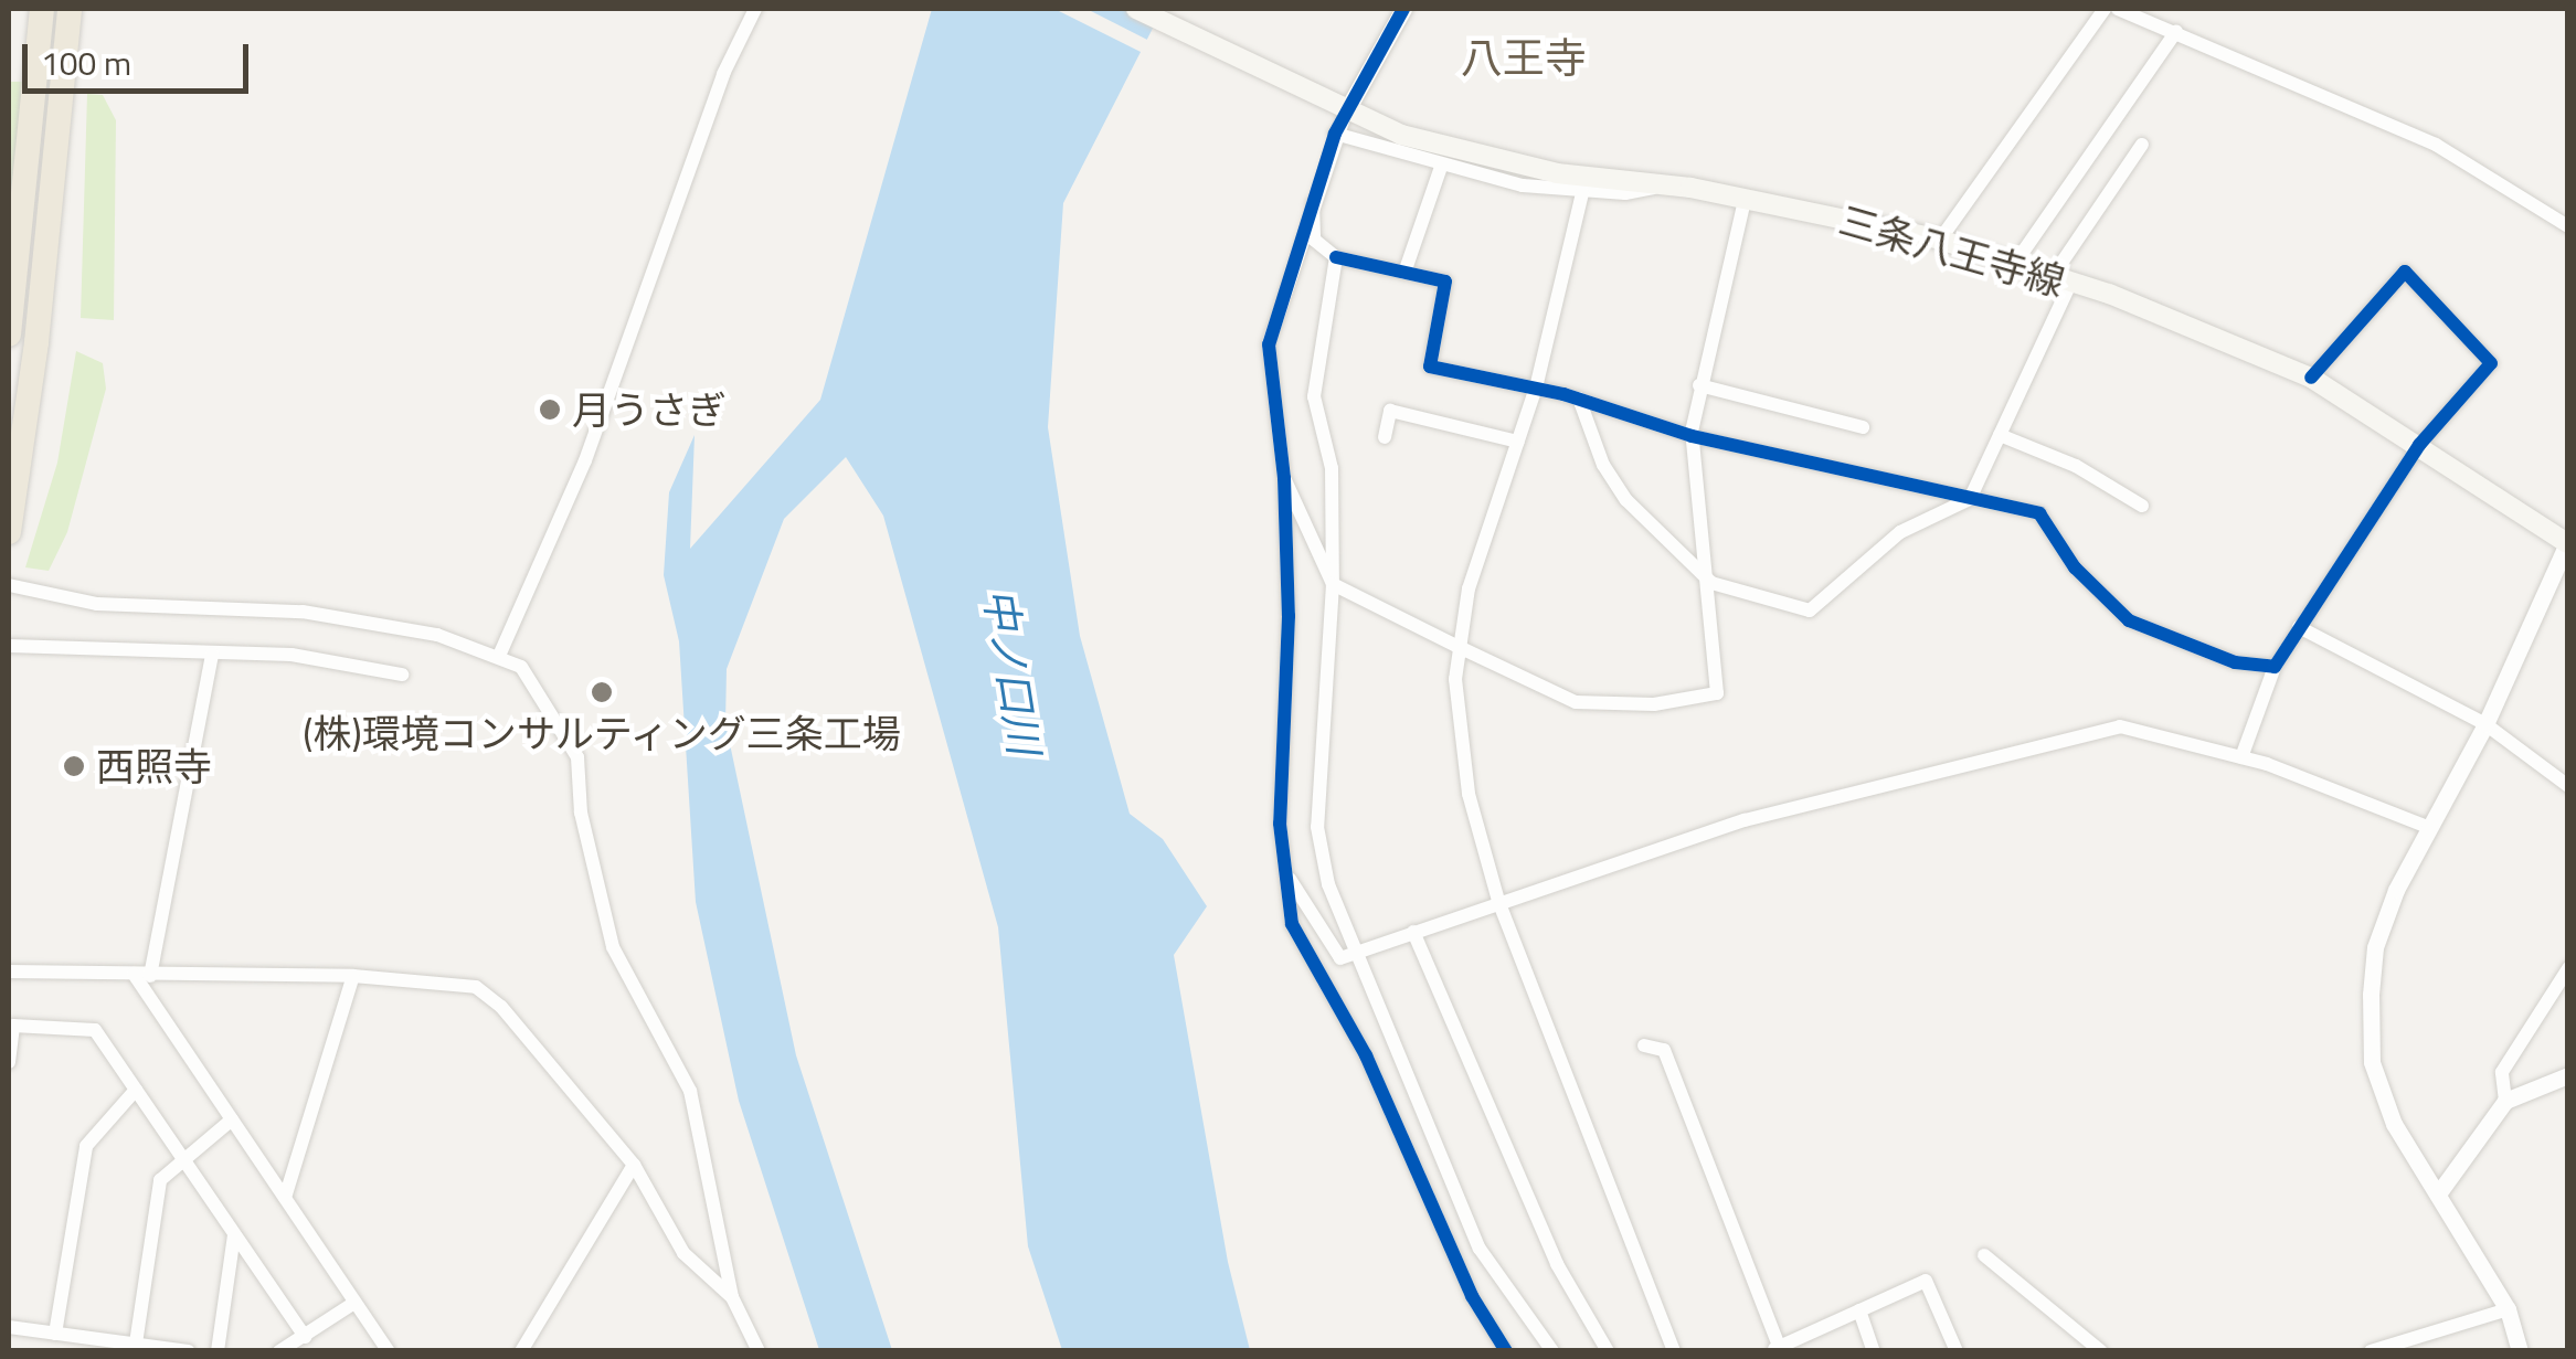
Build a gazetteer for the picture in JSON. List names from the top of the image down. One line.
{"streets":{"main road":["三条八王寺線"]},"districts":["八王寺"],"water":["中ノ口川"],"places":["月うさぎ","(株)環境コンサルティング三条工場","西照寺"],"scale_bar":"100 m"}
